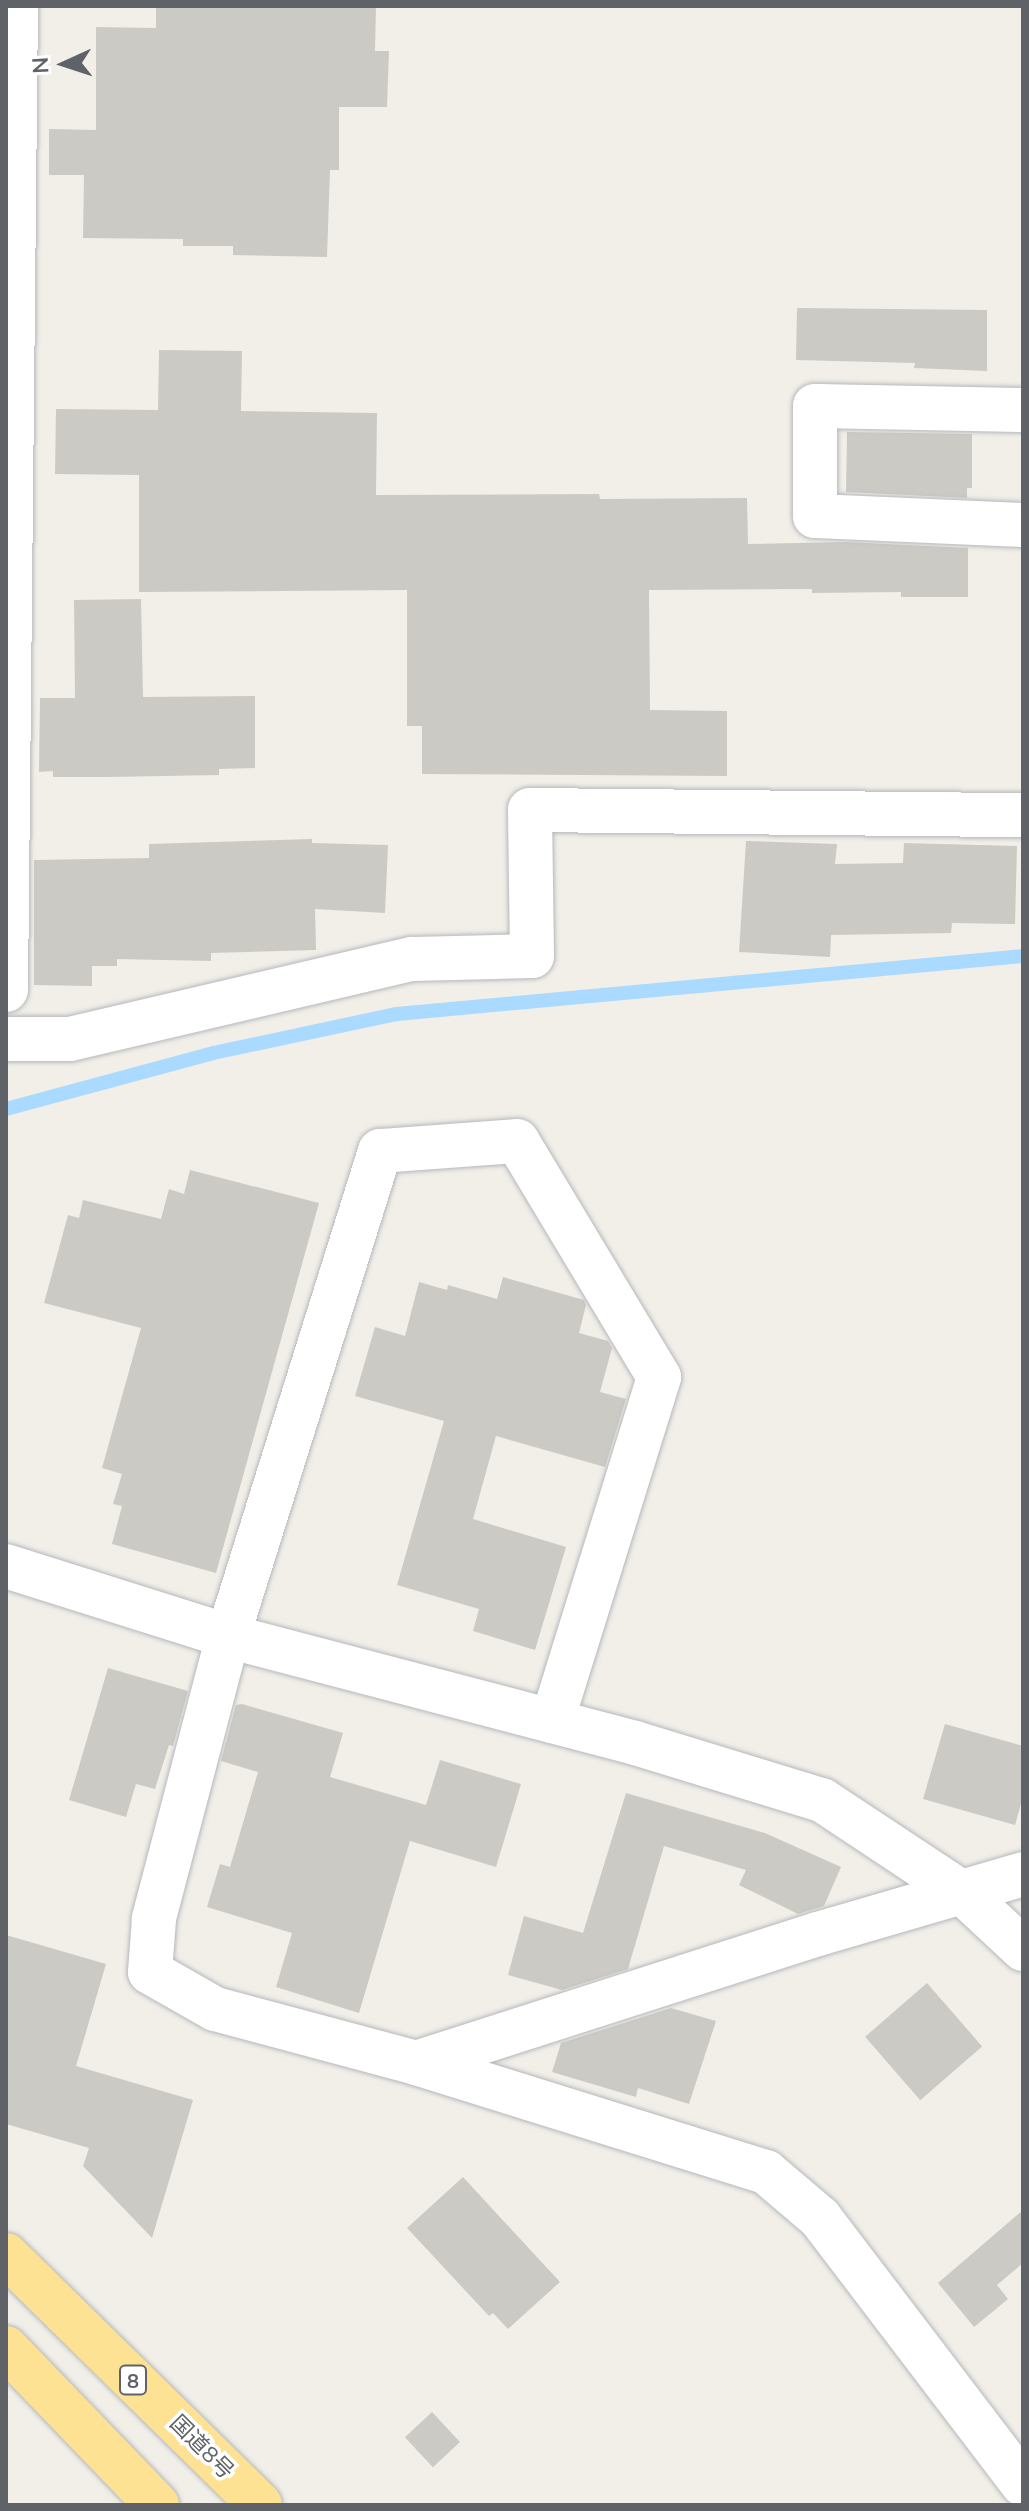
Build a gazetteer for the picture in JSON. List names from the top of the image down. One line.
{"streets":{"highway":["8","国道8号"]},"north":"left"}
